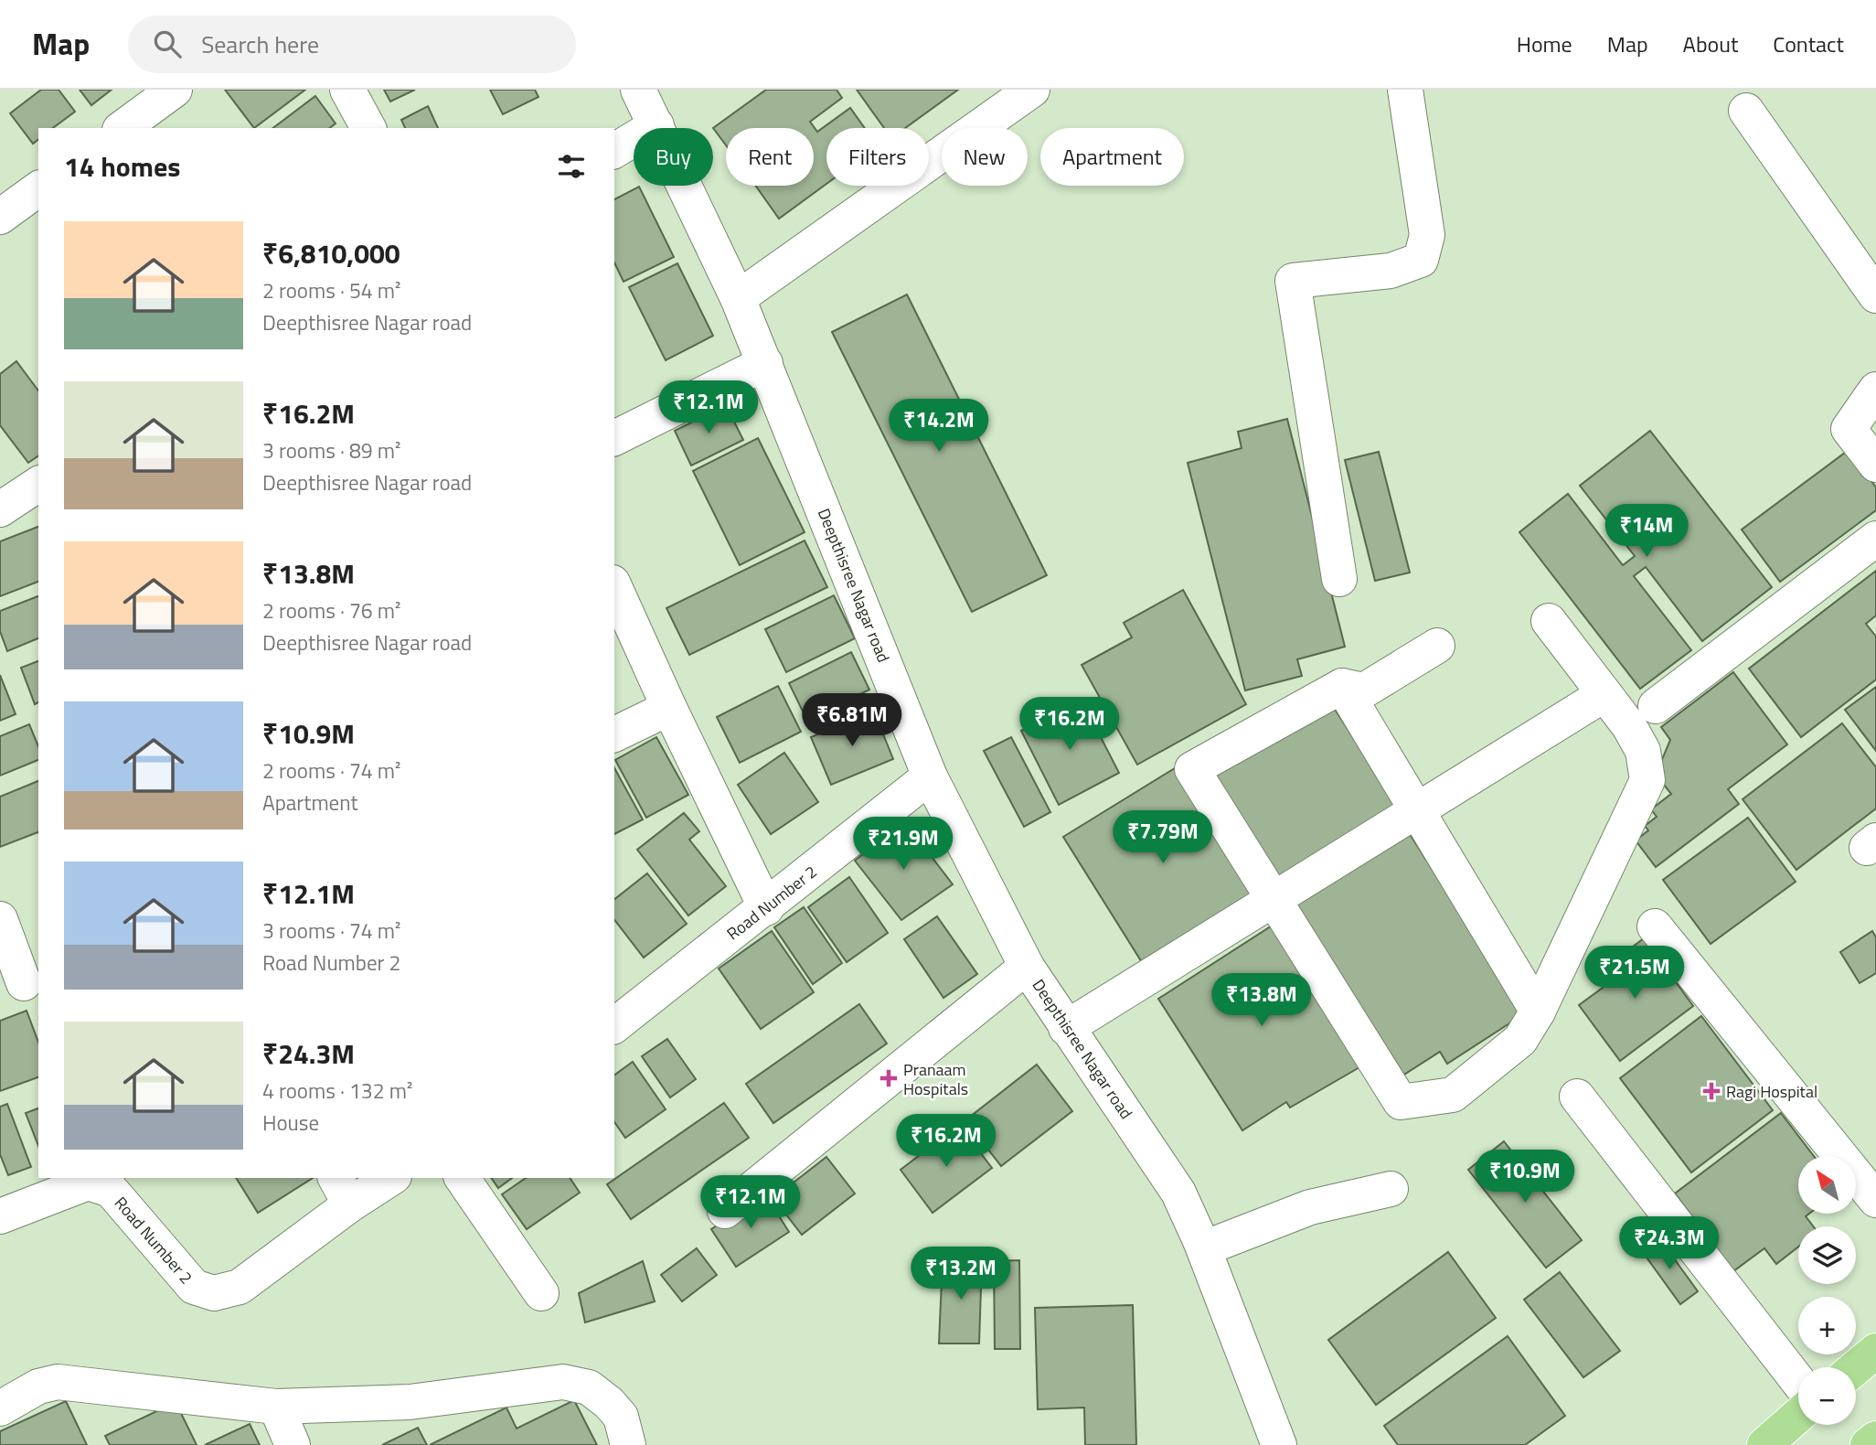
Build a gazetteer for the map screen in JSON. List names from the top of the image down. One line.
{"streets":{"street":["Deepthisree Nagar road","Road Number 2"]},"crossings":[["Deepthisree Nagar road","Road Number 2"]],"places":{"health":["Pranaam Hospitals","Ragi Hospital"]},"north":"top left","page":{"header":"Map","search":"Search here","nav":["Home","Map","About","Contact"],"chip":["Buy","Rent","Filters","New","Apartment"],"heading":"14 homes","list":[{"name":"₹6,810,000","note":"2 rooms · 54 m² · Deepthisree Nagar road"},{"name":"₹16.2M","note":"3 rooms · 89 m² · Deepthisree Nagar road"},{"name":"₹13.8M","note":"2 rooms · 76 m² · Deepthisree Nagar road"},{"name":"₹10.9M","note":"2 rooms · 74 m² · Apartment"},{"name":"₹12.1M","note":"3 rooms · 74 m² · Road Number 2"},{"name":"₹24.3M","note":"4 rooms · 132 m² · House"}],"price":["₹12.1M","₹14.2M","₹14M","₹6.81M","₹16.2M","₹7.79M","₹21.9M","₹21.5M","₹13.8M","₹16.2M","₹10.9M","₹12.1M","₹24.3M","₹13.2M"],"map_buttons":["+","−"]}}
